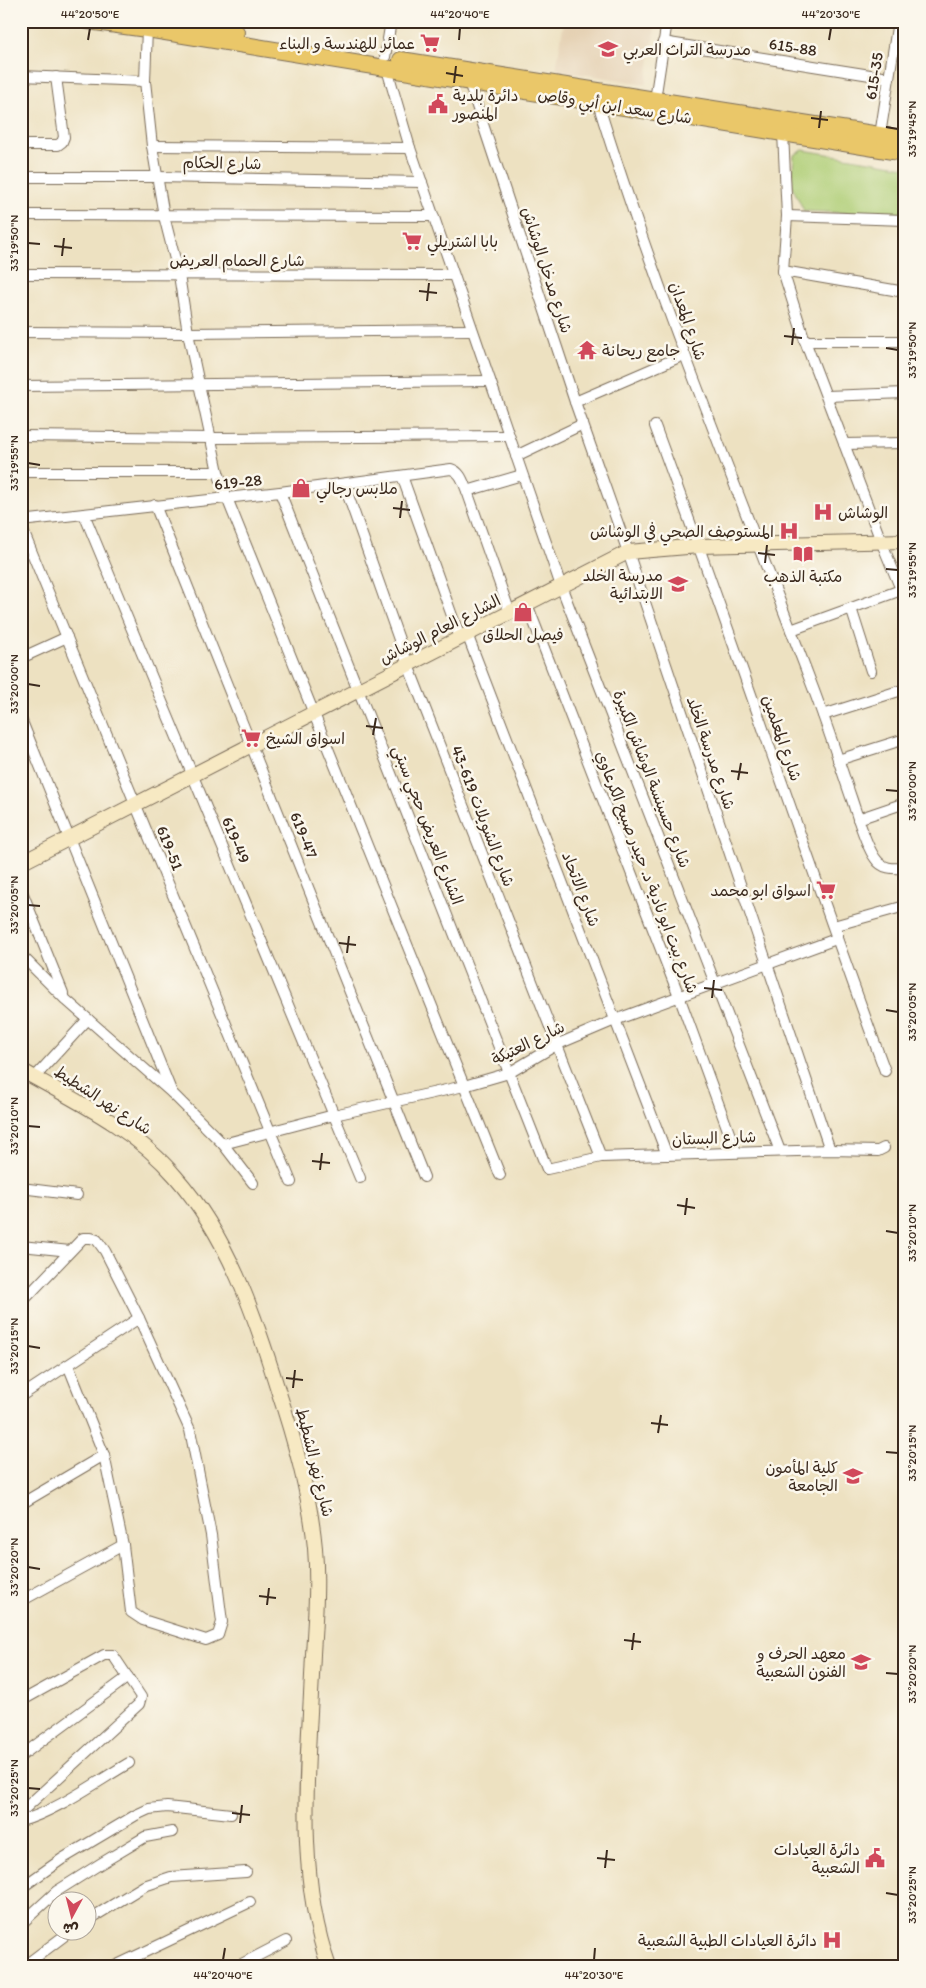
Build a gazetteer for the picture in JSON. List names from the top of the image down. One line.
{"streets":{"main road":["شارع سعد ابن أبي وقاص","الشارع العام الوشاش","شارع نهر الشطيط"],"street":["615-88","615-35","شارع الحكام","شارع الحمام العريض","شارع مدخل الوشاش","شارع المعدان","619-28","شارع المعلمين","شارع مدرسة الخلد","شارع حسينسة الوشاش الكبيرة","شارع الشويلات 619-43","الشارع العريض حجي سبتي","619-47","619-49","619-51","شارع بيت ابو نادية د. حيدر صبيح الكرعاوي","شارع الاتحاد","شارع العتيکة","شارع البستان"]},"crossings":[["615-88","615-35"],["615-35","شارع سعد ابن أبي وقاص"],["شارع سعد ابن أبي وقاص","شارع مدخل الوشاش"],["شارع سعد ابن أبي وقاص","شارع المعدان"],["شارع سعد ابن أبي وقاص","شارع حسينسة الوشاش الكبيرة"],["شارع الحكام","شارع حسينسة الوشاش الكبيرة"],["شارع الحمام العريض","شارع حسينسة الوشاش الكبيرة"],["شارع مدخل الوشاش","الشارع العام الوشاش"],["شارع مدخل الوشاش","شارع مدرسة الخلد"],["شارع المعدان","الشارع العام الوشاش"],["619-28","شارع الشويلات 619-43"],["619-28","الشارع العريض حجي سبتي"],["619-28","619-47"],["619-28","619-49"],["619-28","شارع الاتحاد"],["الشارع العام الوشاش","شارع المعلمين"],["الشارع العام الوشاش","شارع مدرسة الخلد"],["الشارع العام الوشاش","شارع حسينسة الوشاش الكبيرة"],["الشارع العام الوشاش","شارع الشويلات 619-43"],["الشارع العام الوشاش","الشارع العريض حجي سبتي"],["الشارع العام الوشاش","619-47"],["الشارع العام الوشاش","619-49"],["الشارع العام الوشاش","619-51"],["الشارع العام الوشاش","شارع بيت ابو نادية د. حيدر صبيح الكرعاوي"],["الشارع العام الوشاش","شارع الاتحاد"],["شارع المعلمين","شارع العتيکة"],["شارع مدرسة الخلد","شارع العتيکة"],["شارع مدرسة الخلد","شارع البستان"],["شارع حسينسة الوشاش الكبيرة","شارع العتيکة"],["شارع حسينسة الوشاش الكبيرة","شارع البستان"],["شارع الشويلات 619-43","شارع العتيکة"],["شارع الشويلات 619-43","شارع البستان"],["الشارع العريض حجي سبتي","شارع العتيکة"],["الشارع العريض حجي سبتي","شارع البستان"],["619-47","شارع العتيکة"],["619-49","شارع العتيکة"],["619-51","شارع العتيکة"],["شارع بيت ابو نادية د. حيدر صبيح الكرعاوي","شارع العتيکة"],["شارع بيت ابو نادية د. حيدر صبيح الكرعاوي","شارع البستان"],["شارع الاتحاد","شارع العتيکة"],["شارع الاتحاد","شارع البستان"]],"places":{"supermarket":["عمائر للهندسة و البناء","بابا اشتريلي","اسواق الشيخ","اسواق ابو محمد"],"school or university":["مدرسة التراث العربي","مدرسة الخلد الابتدائية","كلية المأمون الجامعة","معهد الحرف و الفنون الشعبية"],"public building":["دائرة بلدية المنصور","دائرة العيادات الشعبية"],"temple":["جامع ريحانة"],"shop":["ملابس رجالي","فيصل الحلاق"],"hospital":["الوشاش","المستوصف الصحي في الوشاش","دائرة العيادات الطبية الشعبية"],"library":["مكتبة الذهب"]},"north":"bottom","coordinates":["44°20'50\"E","44°20'40\"E","44°20'30\"E","33°19'45\"N","33°19'50\"N","33°19'55\"N","33°20'00\"N","33°20'05\"N","33°20'10\"N","33°20'15\"N","33°20'20\"N","33°20'25\"N"]}
